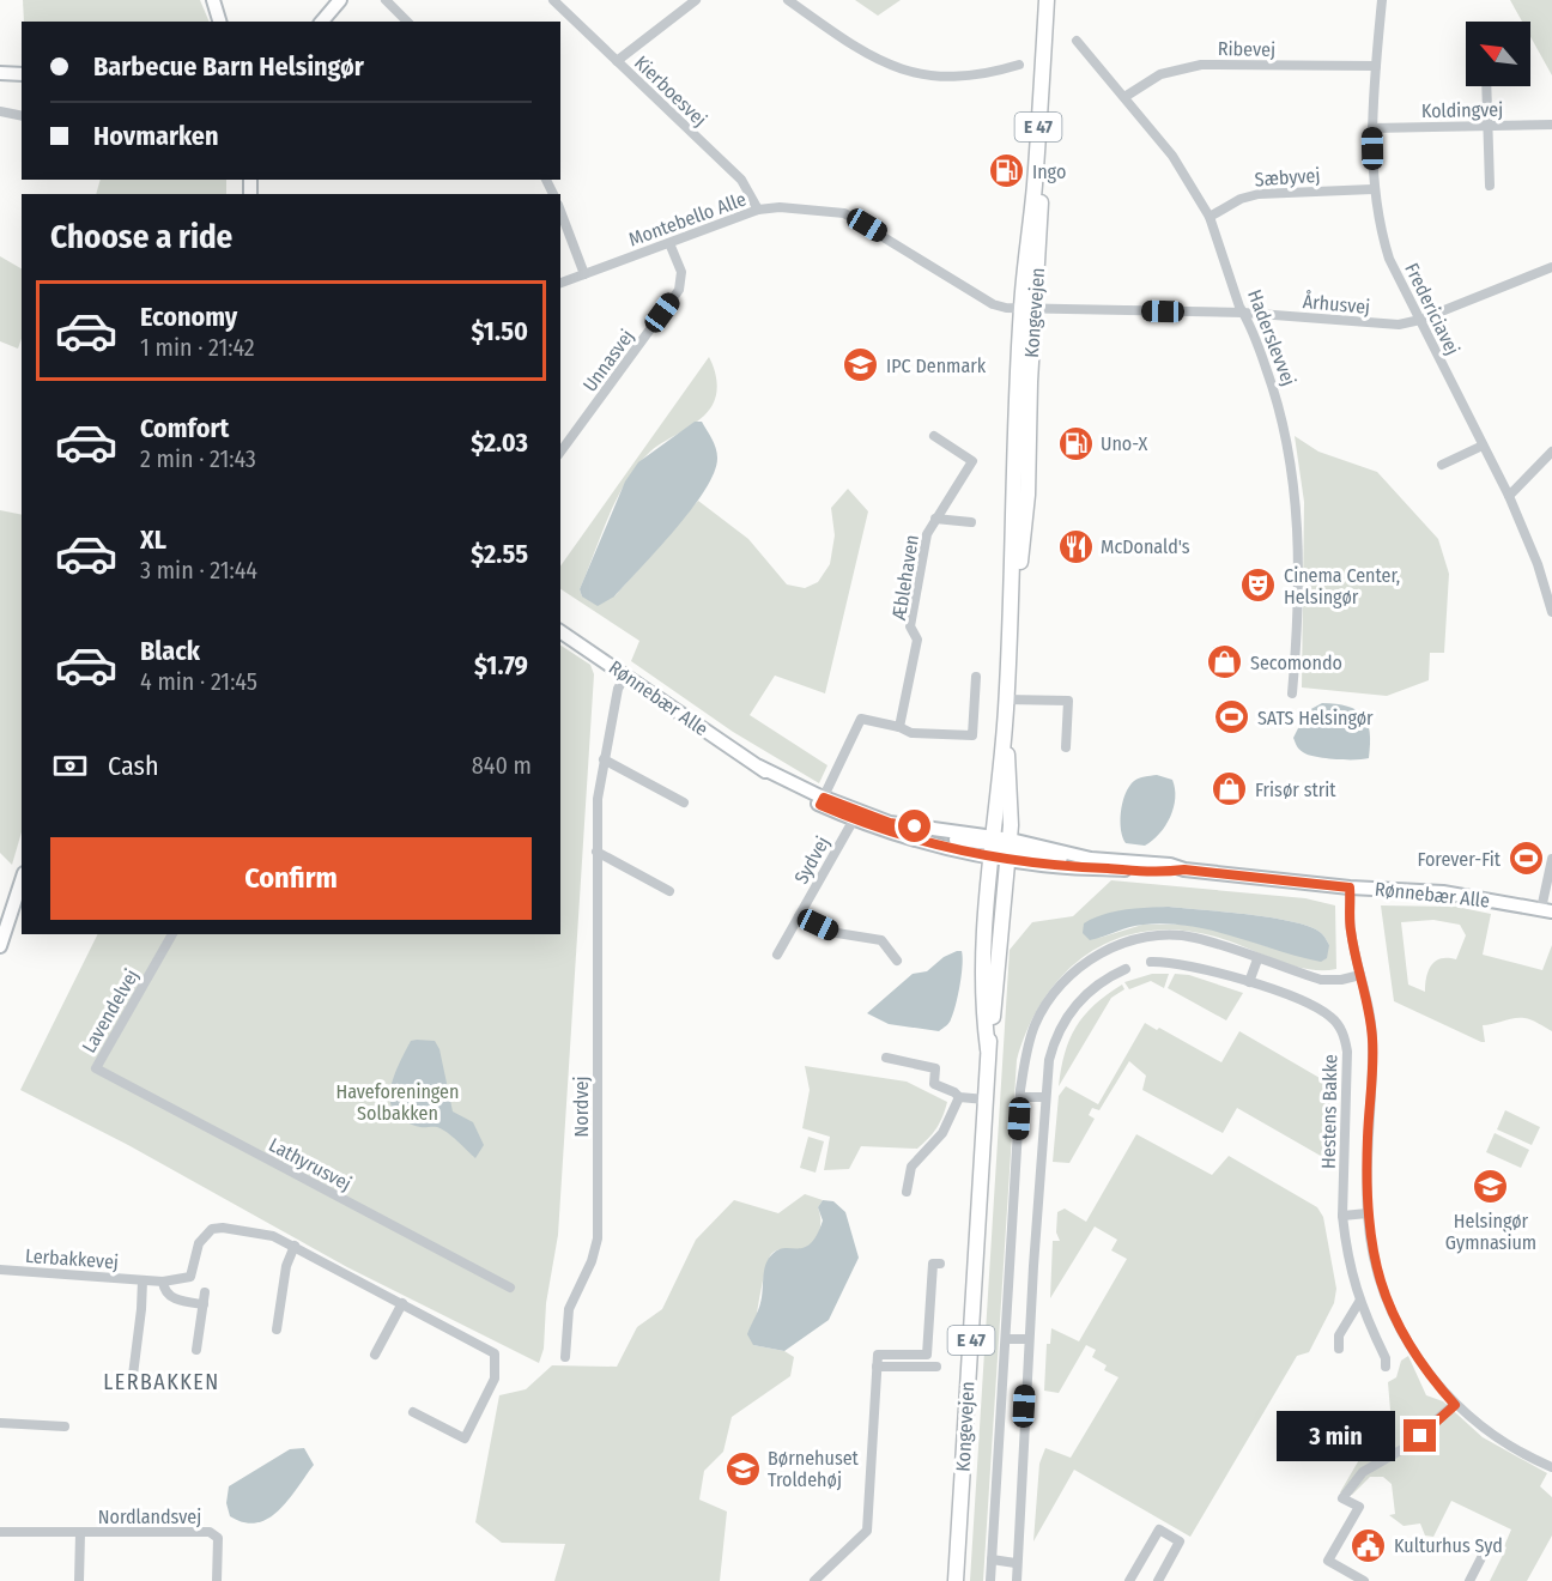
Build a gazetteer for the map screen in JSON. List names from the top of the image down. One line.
{"streets":{"main road":["E 47","Kongevejen","Rønnebær Alle"],"street":["Ribevej","Kierboesvej","Koldingvej","Sæbyvej","Montebello Alle","Århusvej","Fredericiavej","Haderslevvej","Unnasvej","Æblehaven","Sydvej","Lavendelvej","Nordvej","Hestens Bakke","Lathyrusvej","Lerbakkevej","Nordlandsvej"]},"crossings":[["Ribevej","Fredericiavej"],["Ribevej","Haderslevvej"],["Kierboesvej","Montebello Alle"],["Koldingvej","Fredericiavej"],["Sæbyvej","Fredericiavej"],["Sæbyvej","Haderslevvej"],["Montebello Alle","Århusvej"],["Montebello Alle","Kongevejen"],["Montebello Alle","Unnasvej"],["Århusvej","Fredericiavej"],["Århusvej","Kongevejen"],["Århusvej","Haderslevvej"],["Kongevejen","Rønnebær Alle"],["Rønnebær Alle","Sydvej"],["Rønnebær Alle","Nordvej"],["Lavendelvej","Lathyrusvej"]],"districts":["LERBAKKEN"],"parks":["Haveforeningen Solbakken"],"places":{"fuel station":["Ingo","Uno-X"],"school or university":["IPC Denmark","Helsingør Gymnasium","Børnehuset Troldehøj"],"restaurant":["McDonald's"],"theatre":["Cinema Center, Helsingør"],"shop":["Secomondo","Frisør strit"],"sports":["SATS Helsingør","Forever-Fit"],"public building":["Kulturhus Syd"]},"north":"top left","page":{"banner":["Barbecue Barn Helsingør","Hovmarken"],"heading":"Choose a ride","list":[{"name":"Economy","note":"1 min · 21:42","value":"$1.50"},{"name":"Comfort","note":"2 min · 21:43","value":"$2.03"},{"name":"XL","note":"3 min · 21:44","value":"$2.55"},{"name":"Black","note":"4 min · 21:45","value":"$1.79"}],"pay":["Cash","840 m"],"buttons":"Confirm","bubble":"3 min"}}
